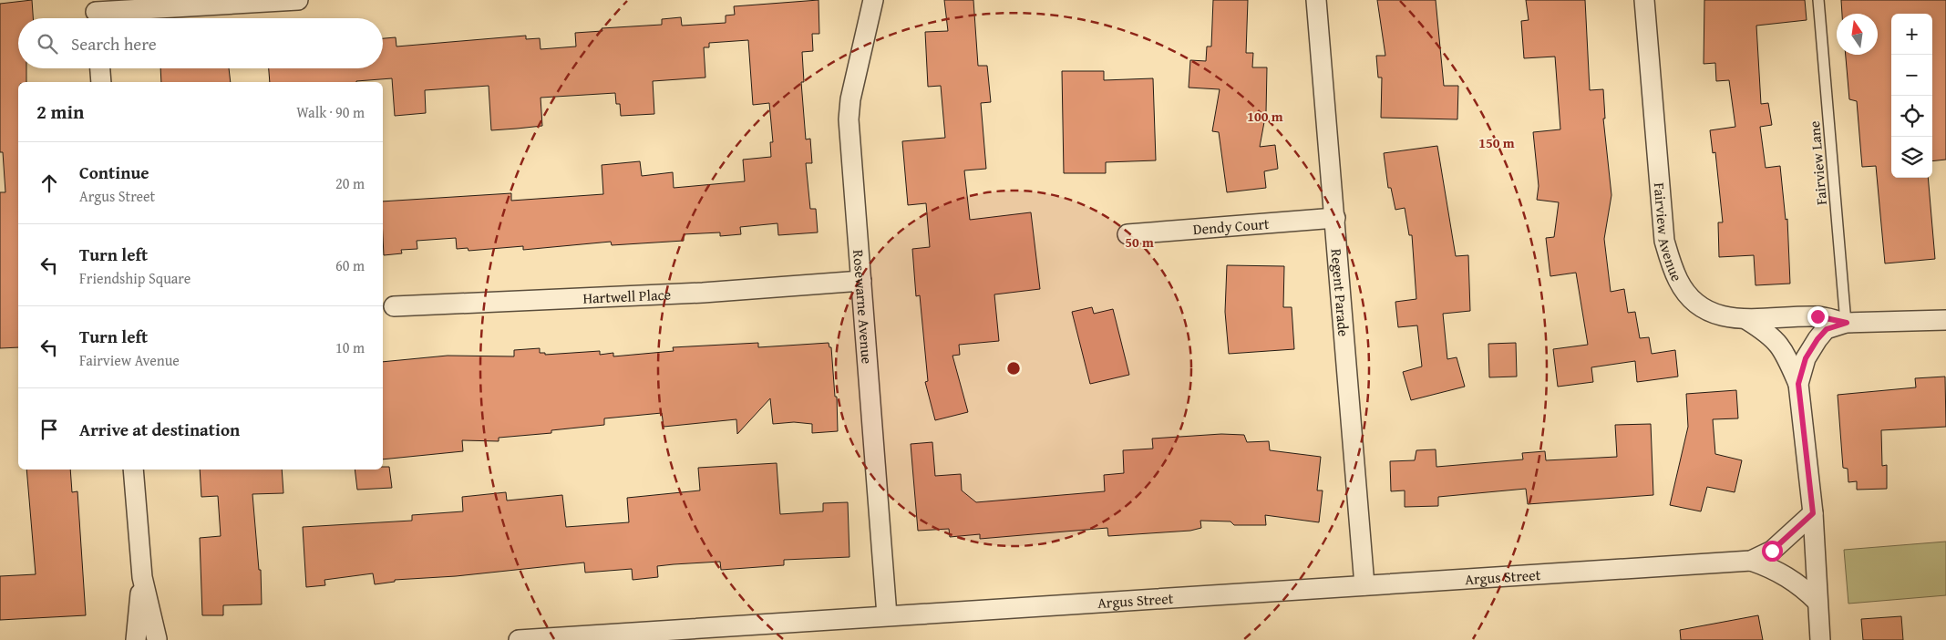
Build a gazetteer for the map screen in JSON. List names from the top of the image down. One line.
{"streets":{"street":["Dendy Court","Fairview Avenue","Regent Parade","Hartwell Place","Rosewarne Avenue","Argus Street"],"lane":["Fairview Lane"]},"crossings":[["Fairview Lane","Fairview Avenue"],["Dendy Court","Regent Parade"],["Regent Parade","Argus Street"],["Hartwell Place","Rosewarne Avenue"],["Rosewarne Avenue","Argus Street"]],"north":"top","page":{"map_buttons":["+","−"],"search":"Search here","heading":["2 min","Walk · 90 m"],"list":[["Continue","Argus Street","20 m"],["Turn left","Friendship Square","60 m"],["Turn left","Fairview Avenue","10 m"],"Arrive at destination"]},"rings":["100 m","150 m","50 m"]}
